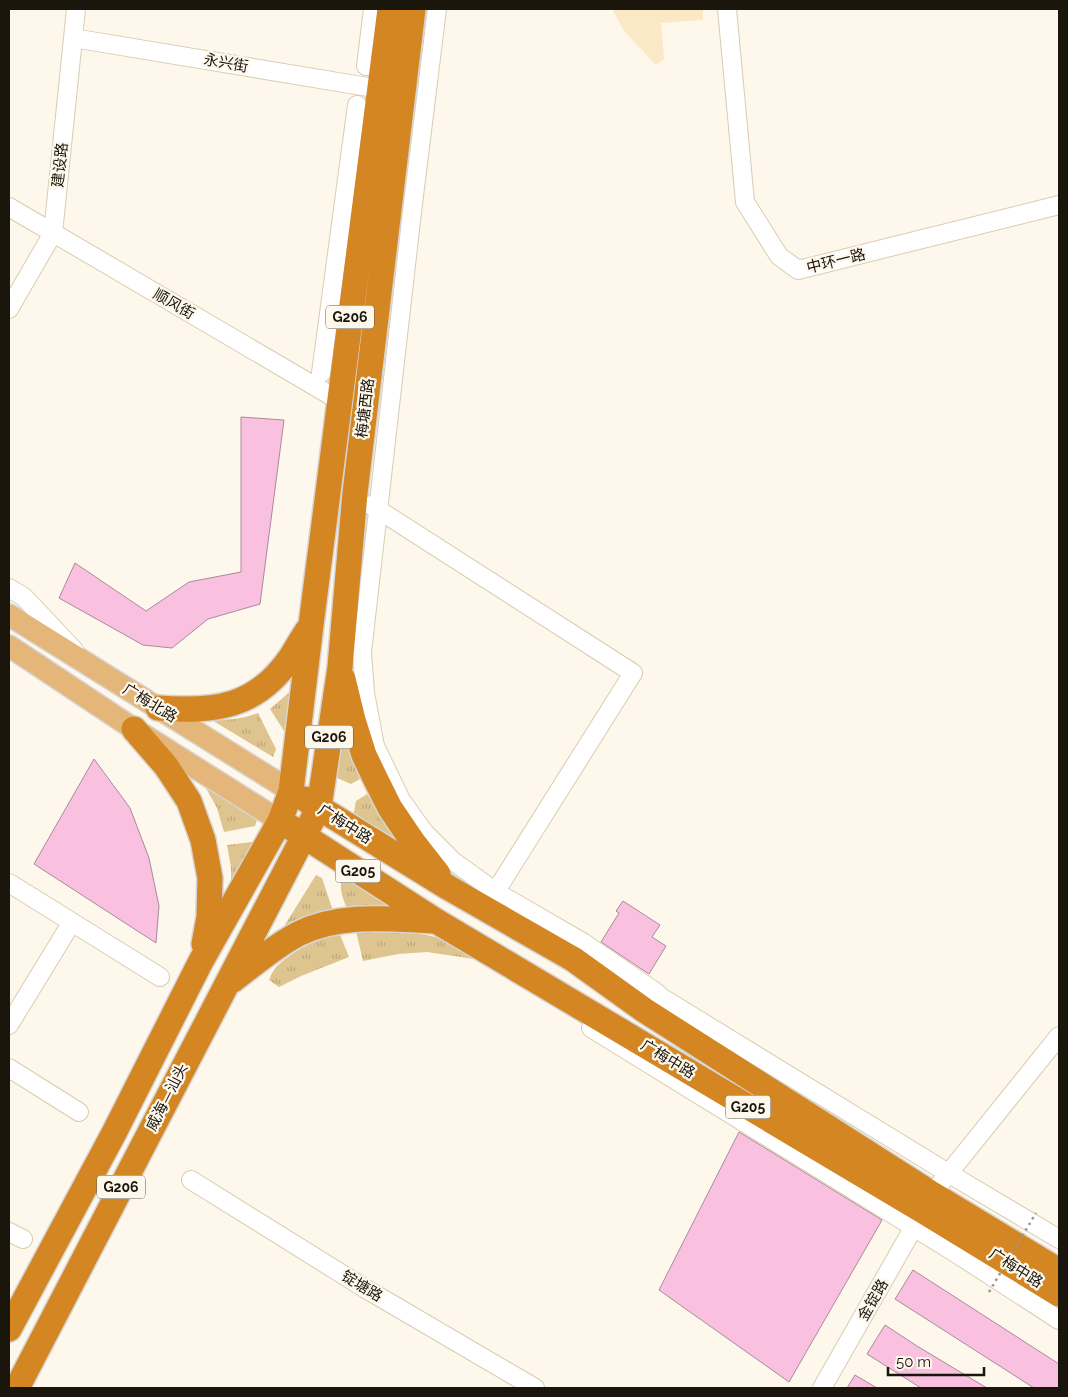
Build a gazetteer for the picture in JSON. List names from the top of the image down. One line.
{"streets":{"highway":["G206","梅塘西路","广梅中路","G205","威海—汕头"],"main road":["广梅北路"],"street":["永兴街","建设路","中环一路","顺风街","锭塘路","金锭路"]},"crossings":[["永兴街","建设路"],["永兴街","梅塘西路"],["建设路","顺风街"],["顺风街","梅塘西路"],["梅塘西路","广梅北路"],["梅塘西路","广梅中路"],["梅塘西路","威海—汕头"],["广梅北路","广梅中路"],["广梅北路","威海—汕头"],["广梅中路","威海—汕头"],["广梅中路","金锭路"]],"scale_bar":"50 m"}
